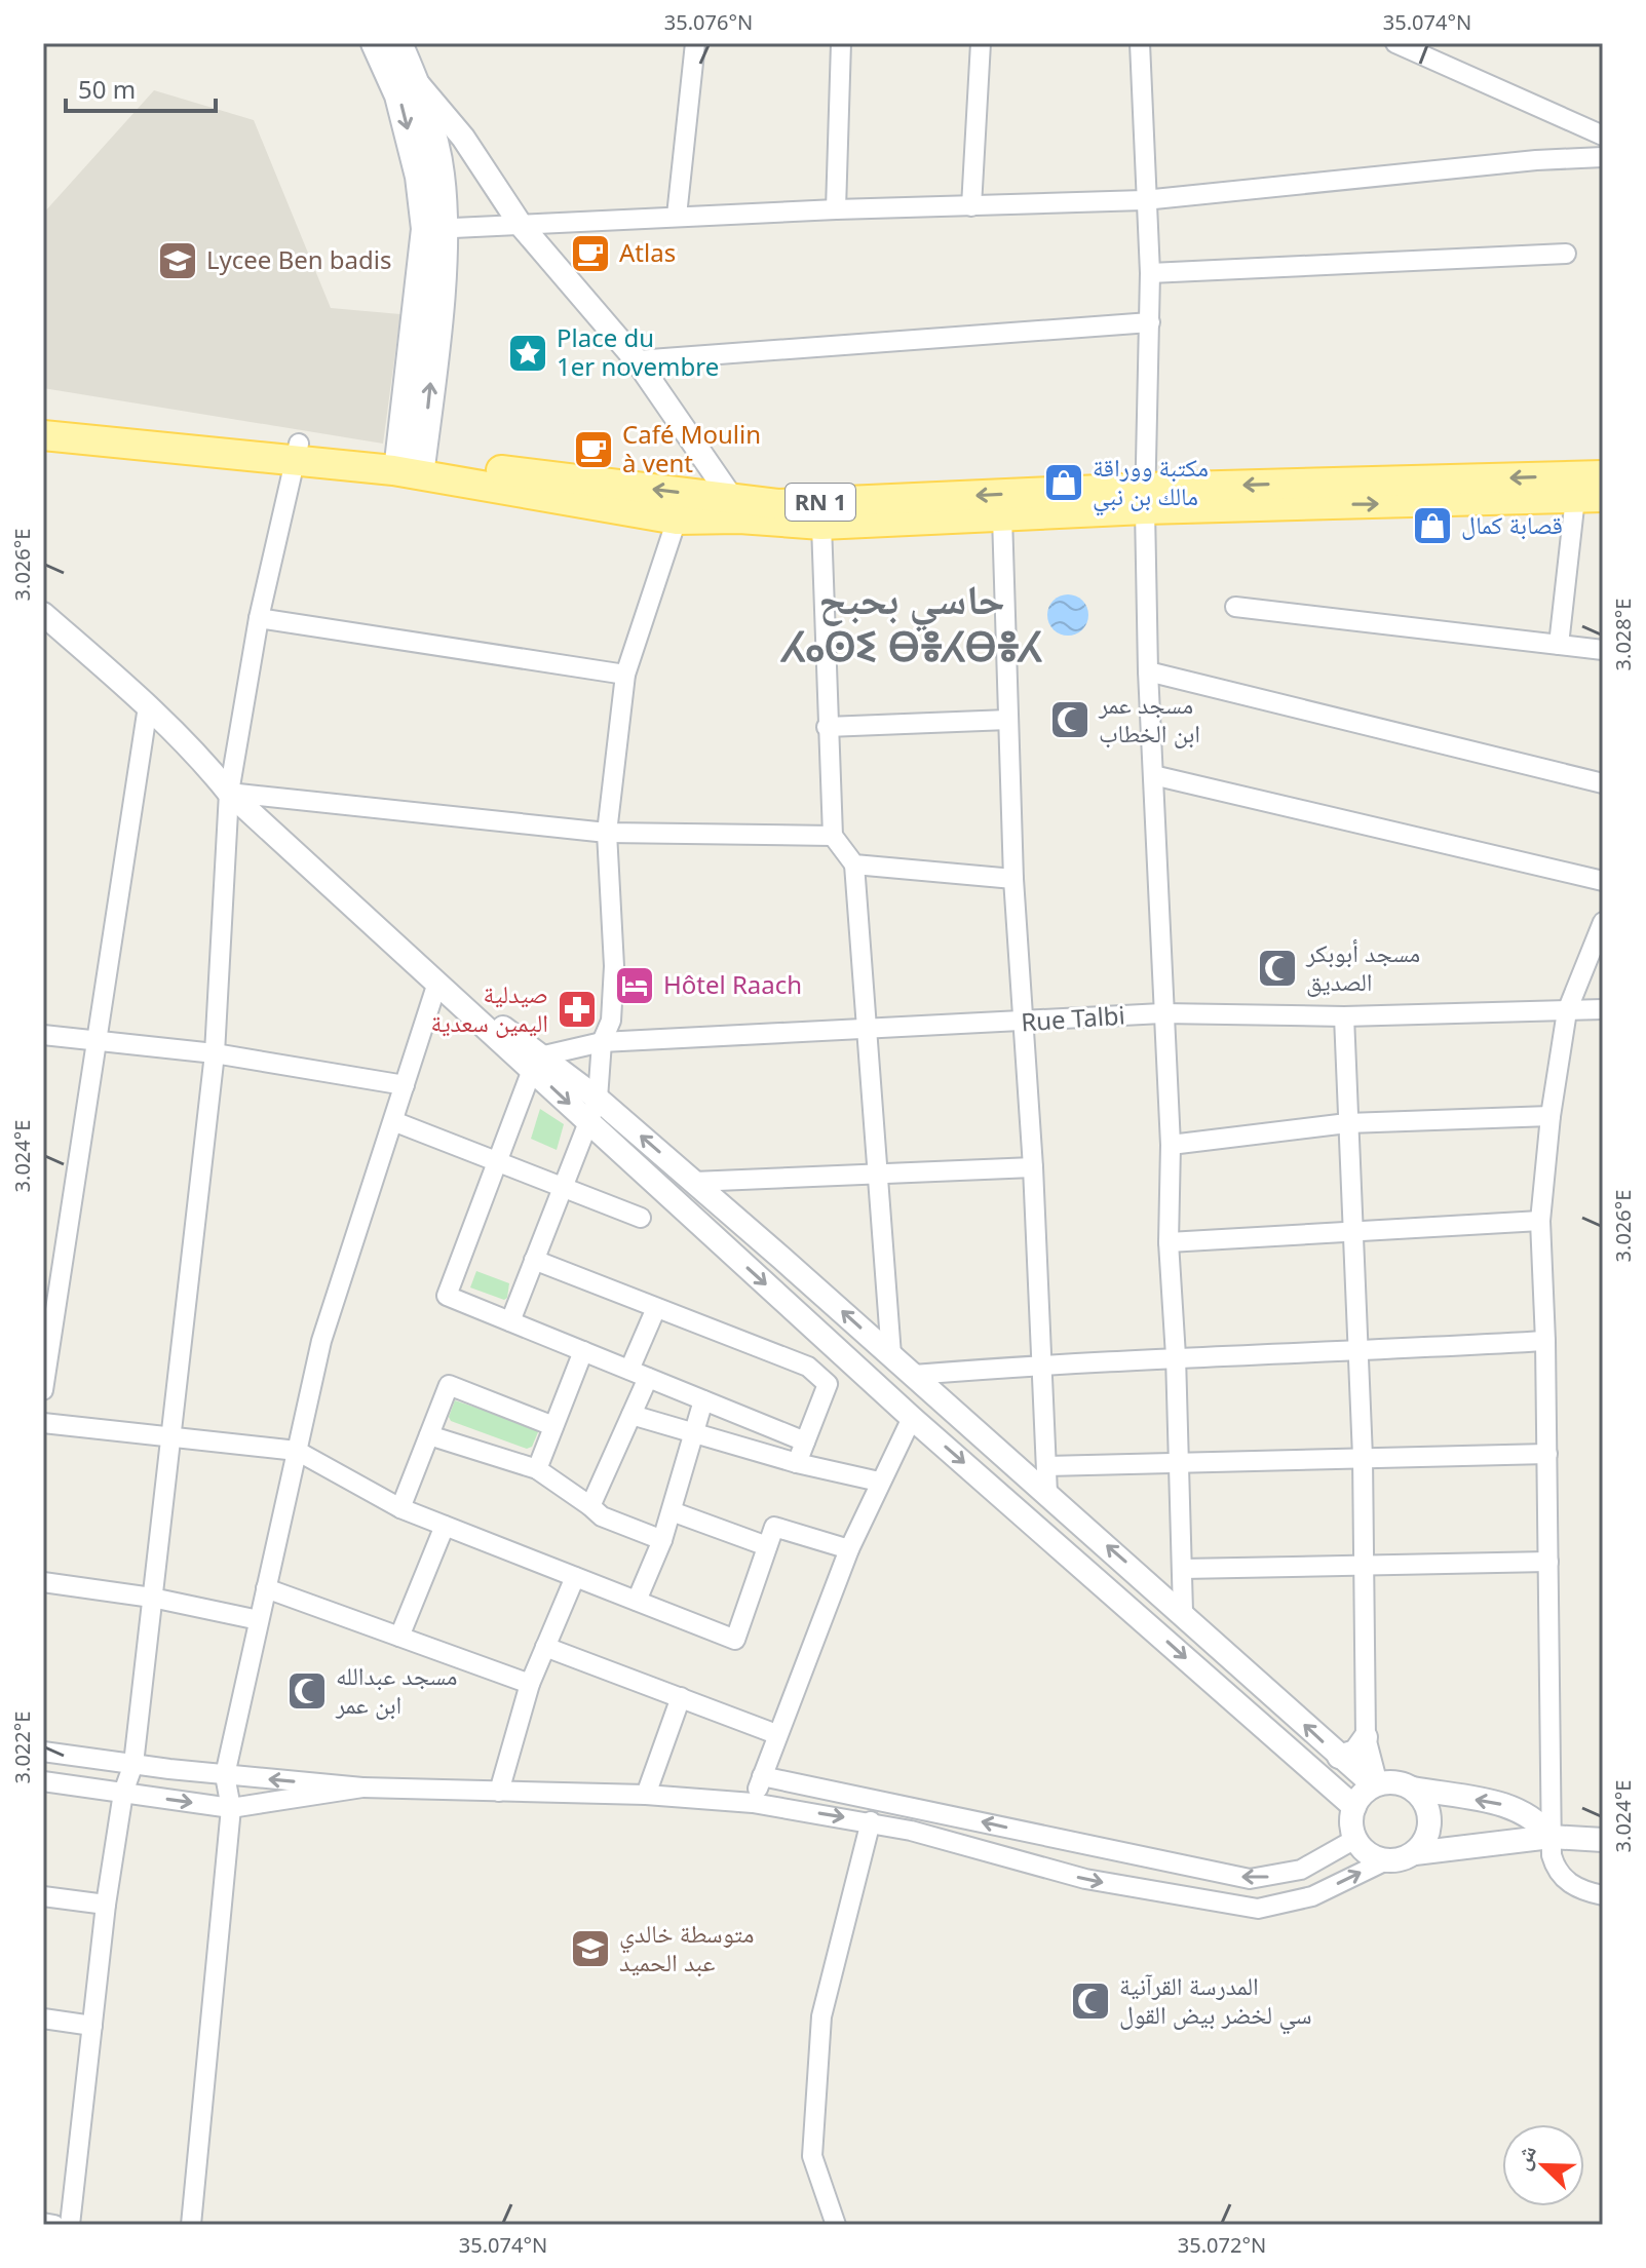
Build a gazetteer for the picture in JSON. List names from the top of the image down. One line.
{"streets":{"main road":["RN 1"],"street":["Rue Talbi"]},"districts":["حاسي بحبح ⵃⴰⵙⵉ ⴱⴻⵃⴱⴻⵃ"],"places":{"cafe":["Atlas","Café Moulin à vent"],"school or university":["Lycee Ben badis","متوسطة خالدي عبد الحميد"],"place":["Place du 1er novembre"],"shop":["مكتبة ووراقة مالك بن نبي","قصابة كمال"],"mosque":["مسجد عمر ابن الخطاب","مسجد أبوبكر الصديق","مسجد عبدالله ابن عمر","المدرسة القرآنية سي لخضر بيض القول"],"hotel":["Hôtel Raach"],"pharmacy":["صيدلية اليمين سعدية"]},"scale_bar":"50 m","north":"top left","coordinates":["35.076°N","35.074°N","3.026°E","3.028°E","3.024°E","3.022°E","35.072°N"]}
